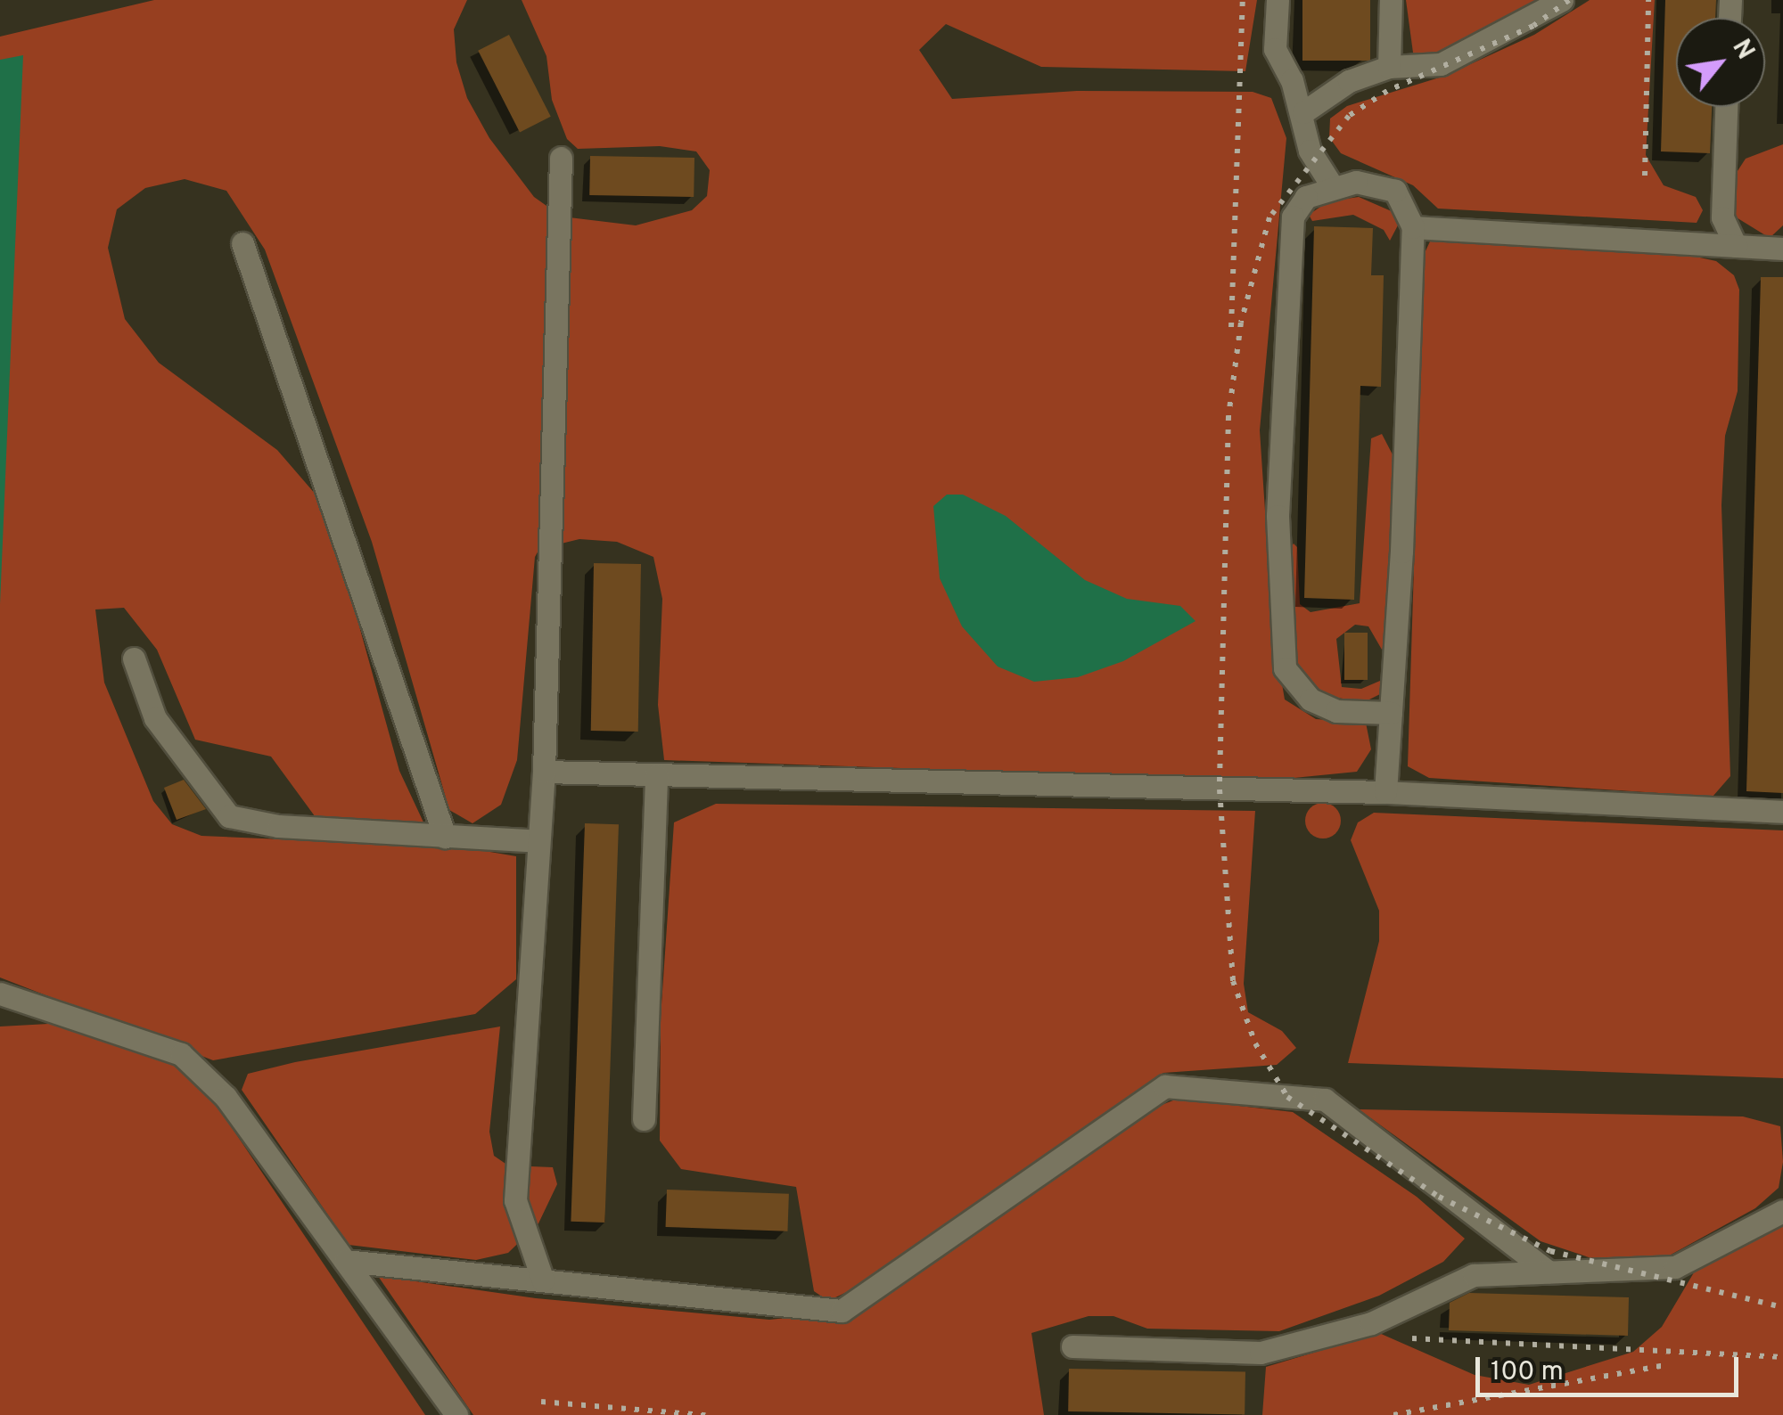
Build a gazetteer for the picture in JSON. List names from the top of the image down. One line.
{"scale_bar":"100 m","north":"top right"}
